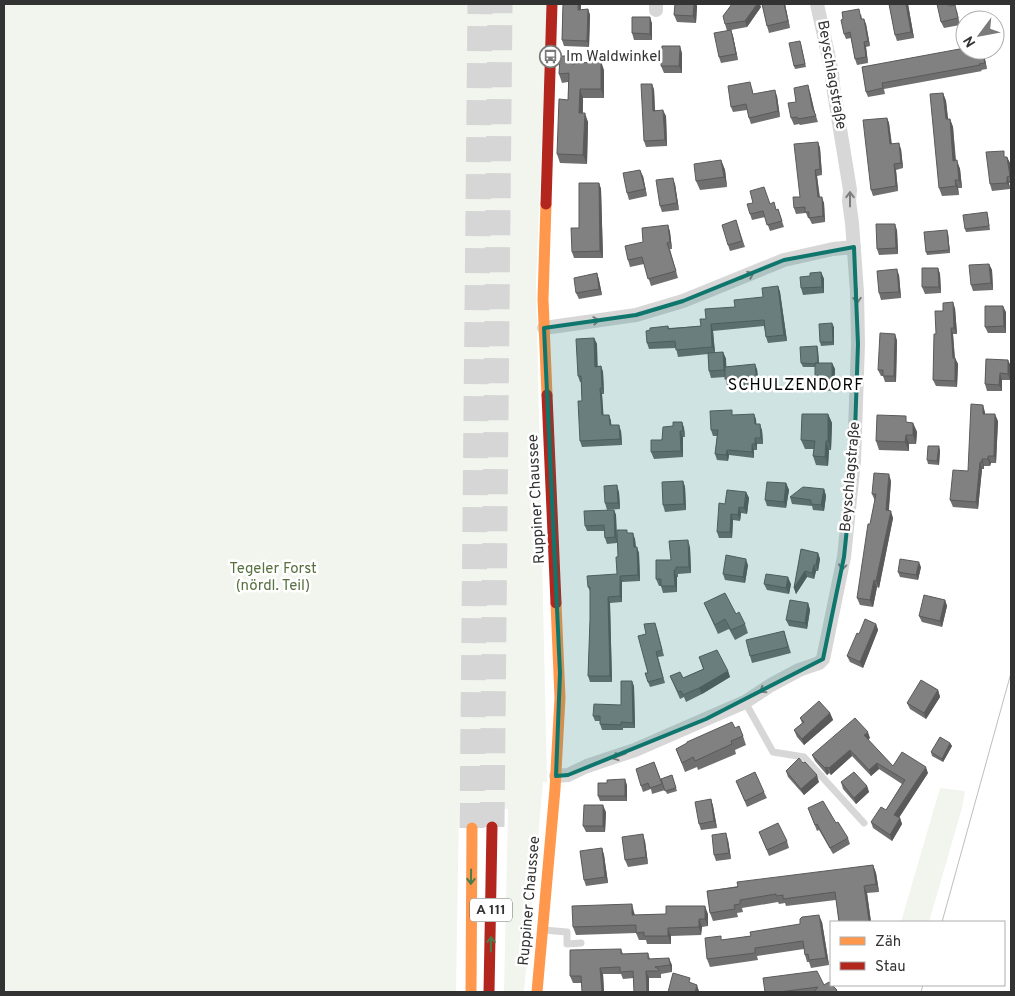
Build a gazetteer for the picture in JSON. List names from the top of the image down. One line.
{"streets":{"main road":["Ruppiner Chaussee","A 111"],"street":["Beyschlagstraße"]},"crossings":[["Beyschlagstraße","Ruppiner Chaussee"]],"districts":["SCHULZENDORF"],"parks":["Tegeler Forst (nördl. Teil)"],"places":{"bus stop":["Im Waldwinkel"]},"legend":["Zäh","Stau"],"north":"bottom left"}
